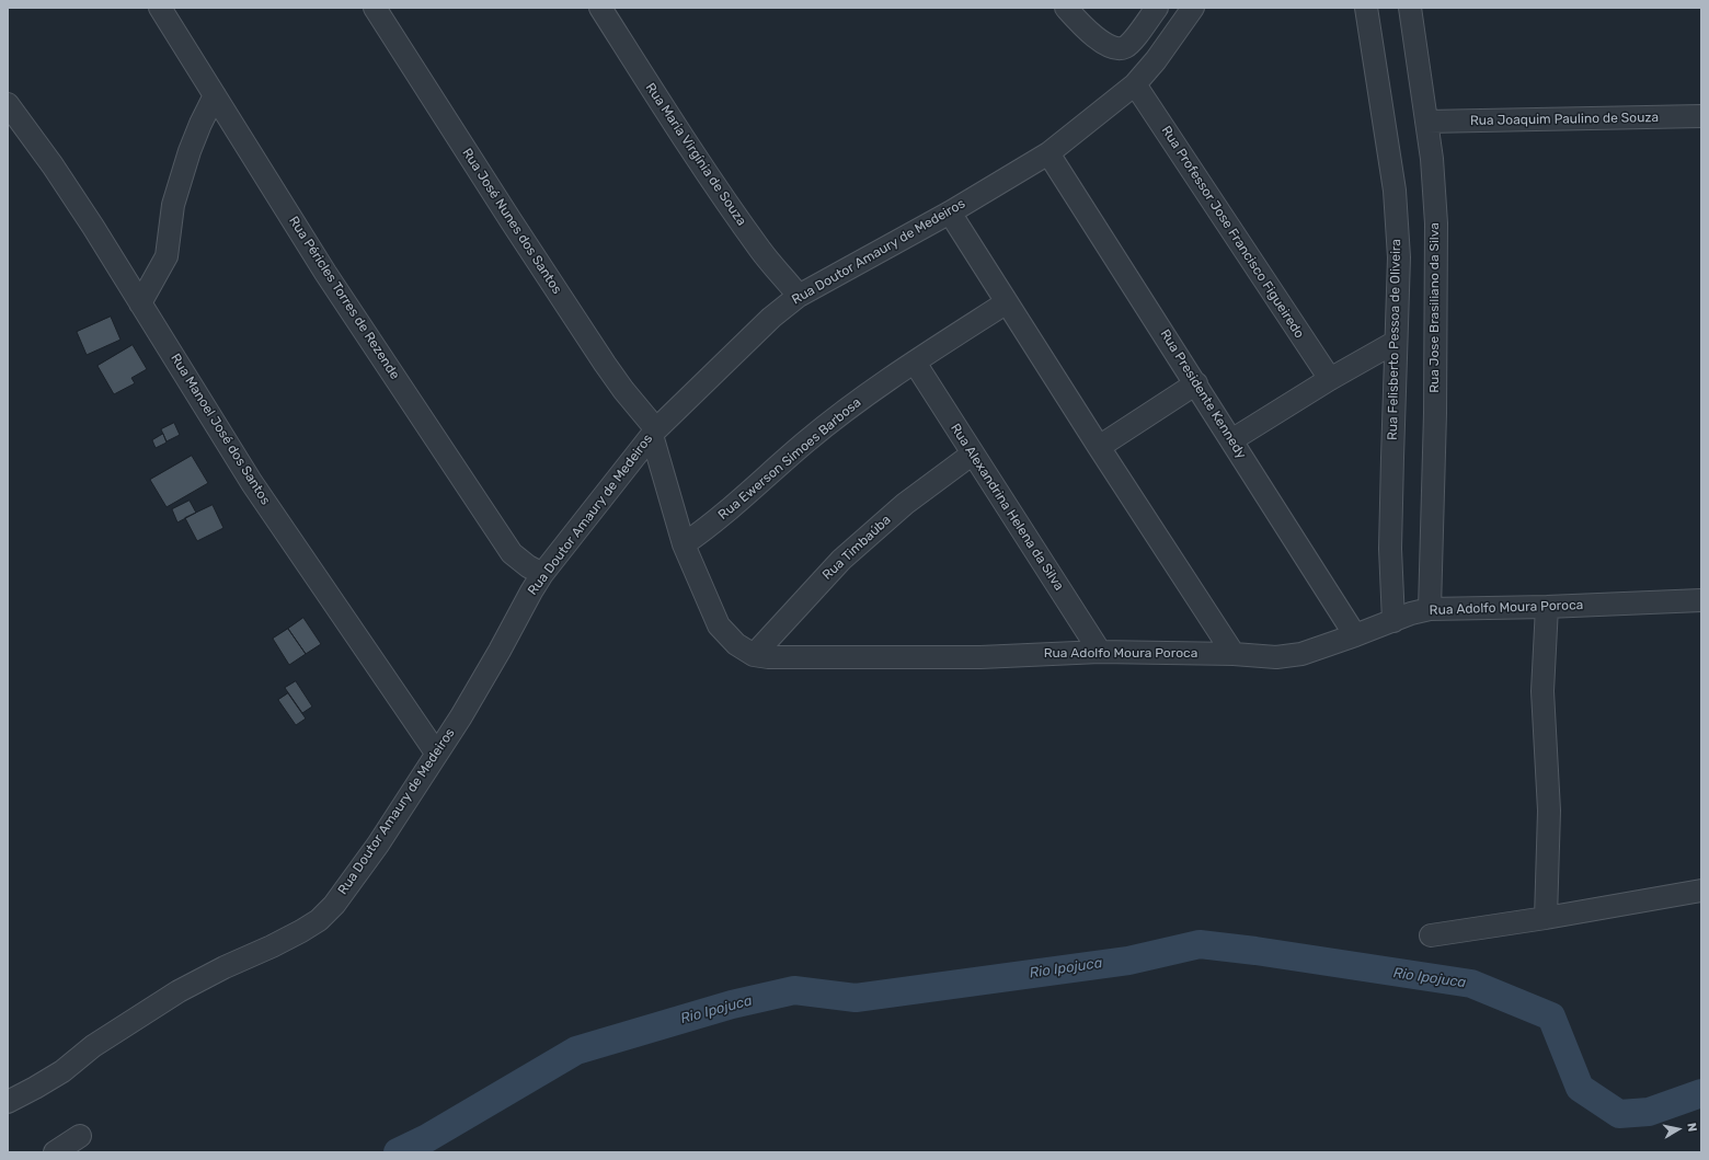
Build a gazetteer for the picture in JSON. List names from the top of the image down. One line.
{"streets":{"street":["Rua Joaquim Paulino de Souza","Rua Maria Virgínia de Souza","Rua José Nunes dos Santos","Rua Professor Jose Francisco Figueiredo","Rua Doutor Amaury de Medeiros","Rua Péricles Torres de Rezende","Rua Jose Brasiliano da Silva","Rua Felisberto Pessoa de Oliveira","Rua Presidente Kennedy","Rua Manoel José dos Santos","Rua Ewerson Simoes Barbosa","Rua Alexandrina Helena da Silva","Rua Timbaúba","Rua Adolfo Moura Poroca"]},"crossings":[["Rua Joaquim Paulino de Souza","Rua Jose Brasiliano da Silva"],["Rua Maria Virgínia de Souza","Rua Doutor Amaury de Medeiros"],["Rua José Nunes dos Santos","Rua Doutor Amaury de Medeiros"],["Rua José Nunes dos Santos","Rua Adolfo Moura Poroca"],["Rua Professor Jose Francisco Figueiredo","Rua Doutor Amaury de Medeiros"],["Rua Doutor Amaury de Medeiros","Rua Péricles Torres de Rezende"],["Rua Doutor Amaury de Medeiros","Rua Presidente Kennedy"],["Rua Doutor Amaury de Medeiros","Rua Manoel José dos Santos"],["Rua Doutor Amaury de Medeiros","Rua Adolfo Moura Poroca"],["Rua Jose Brasiliano da Silva","Rua Adolfo Moura Poroca"],["Rua Felisberto Pessoa de Oliveira","Rua Adolfo Moura Poroca"],["Rua Presidente Kennedy","Rua Adolfo Moura Poroca"],["Rua Ewerson Simoes Barbosa","Rua Alexandrina Helena da Silva"],["Rua Ewerson Simoes Barbosa","Rua Adolfo Moura Poroca"],["Rua Alexandrina Helena da Silva","Rua Timbaúba"],["Rua Alexandrina Helena da Silva","Rua Adolfo Moura Poroca"],["Rua Timbaúba","Rua Adolfo Moura Poroca"]],"water":["Rio Ipojuca"],"north":"right"}
